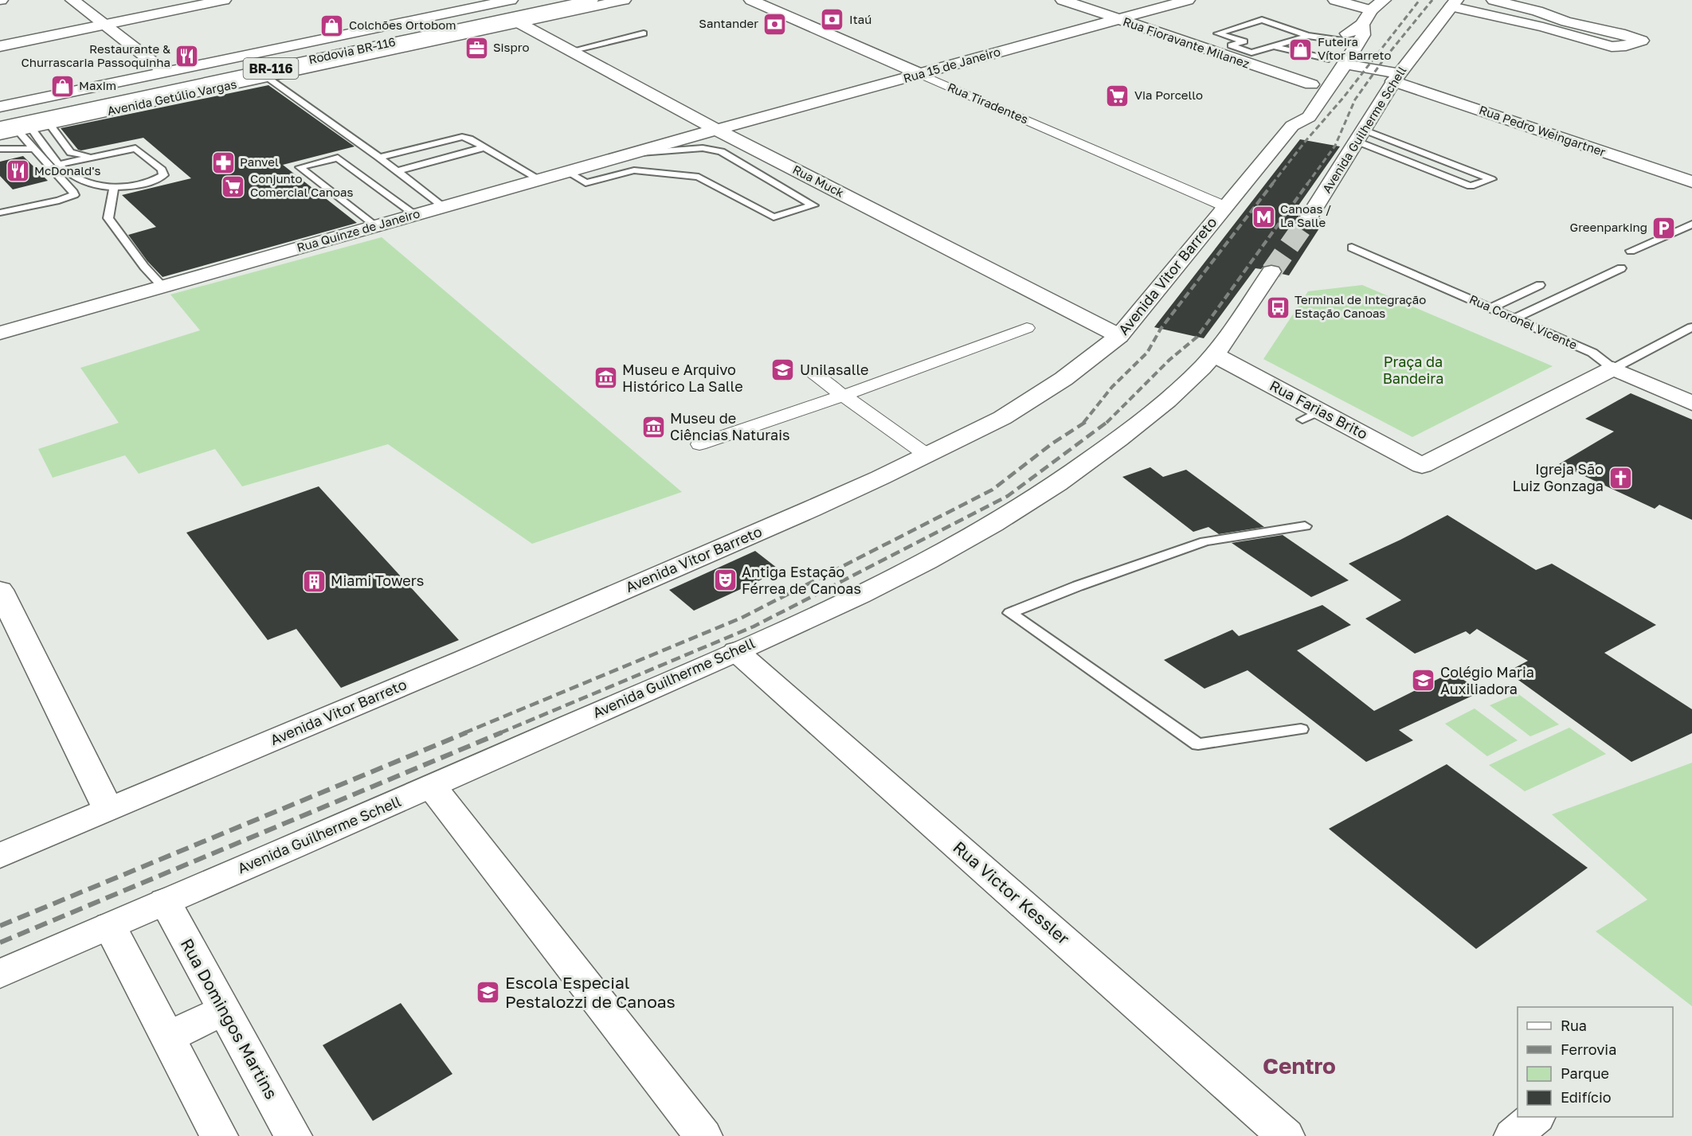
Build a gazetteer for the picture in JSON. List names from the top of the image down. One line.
{"streets":{"main road":["Rua Fioravante Milanez","Rodovia BR-116","Rua 15 de Janeiro","BR-116","Avenida Getúlio Vargas","Rua Tiradentes","Avenida Guilherme Schell","Rua Pedro Weingartner","Rua Muck","Rua Quinze de Janeiro","Avenida Vitor Barreto","Rua Coronel Vicente","Rua Farias Brito","Rua Victor Kessler","Rua Domingos Martins"]},"crossings":[["Rua Fioravante Milanez","Rua 15 de Janeiro"],["Rodovia BR-116","BR-116"],["Rodovia BR-116","Avenida Getúlio Vargas"],["Rua 15 de Janeiro","Rua Tiradentes"],["Rua 15 de Janeiro","Rua Muck"],["Rua 15 de Janeiro","Rua Quinze de Janeiro"],["Avenida Getúlio Vargas","Rua Muck"],["Rua Tiradentes","Avenida Vitor Barreto"],["Avenida Guilherme Schell","Rua Pedro Weingartner"],["Avenida Guilherme Schell","Rua Farias Brito"],["Avenida Guilherme Schell","Rua Victor Kessler"],["Avenida Guilherme Schell","Rua Domingos Martins"],["Rua Muck","Rua Quinze de Janeiro"],["Rua Muck","Avenida Vitor Barreto"],["Rua Coronel Vicente","Rua Farias Brito"]],"districts":["Centro"],"parks":["Praça da Bandeira"],"places":{"bank":["Itaú","Santander"],"shop":["Colchões Ortobom","Futeira Vítor Barreto","Maxim"],"office":["Sispro"],"restaurant":["Restaurante & Churrascaria Passoquinha","McDonald's"],"supermarket":["Via Porcello","Conjunto Comercial Canoas"],"pharmacy":["Panvel"],"metro station":["Canoas / La Salle"],"parking":["Greenparking"],"bus stop":["Terminal de Integração Estação Canoas"],"school or university":["Unilasalle","Colégio Maria Auxiliadora","Escola Especial Pestalozzi de Canoas"],"museum":["Museu e Arquivo Histórico La Salle","Museu de Ciências Naturais"],"church":["Igreja São Luiz Gonzaga"],"theatre":["Antiga Estação Férrea de Canoas"],"building":["Miami Towers"]},"legend":["Rua","Ferrovia","Parque","Edifício"]}
